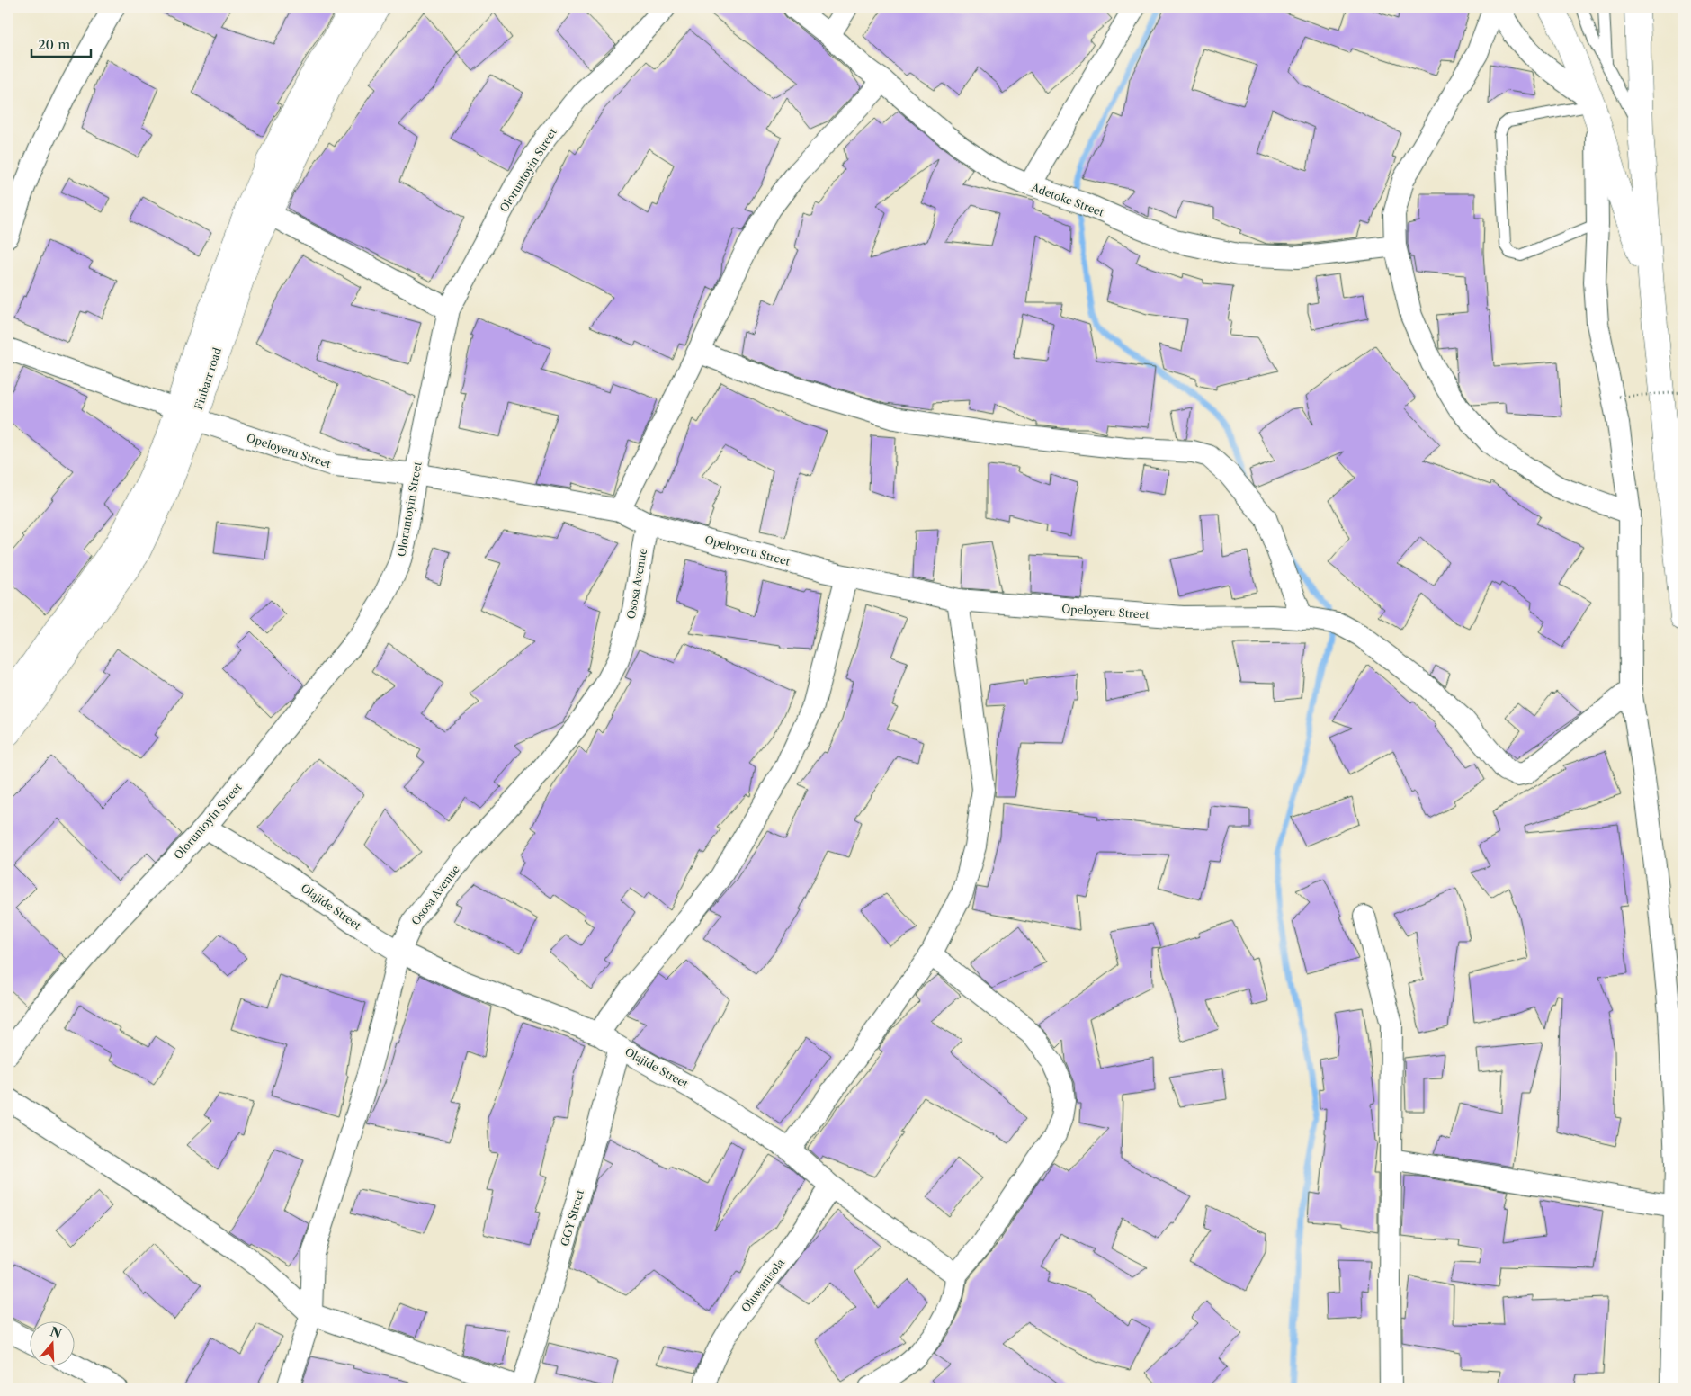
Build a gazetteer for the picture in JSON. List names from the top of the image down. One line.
{"streets":{"main road":["Finbarr road"],"street":["Oloruntoyin Street","Adetoke Street","Opeloyeru Street","Ososa Avenue","Olajide Street","GGY Street","Oluwanisola"]},"crossings":[["Oloruntoyin Street","Opeloyeru Street"],["Oloruntoyin Street","Olajide Street"],["Finbarr road","Opeloyeru Street"],["Opeloyeru Street","Ososa Avenue"],["Ososa Avenue","Olajide Street"],["Olajide Street","GGY Street"],["Olajide Street","Oluwanisola"]],"scale_bar":"20 m","north":"top"}
